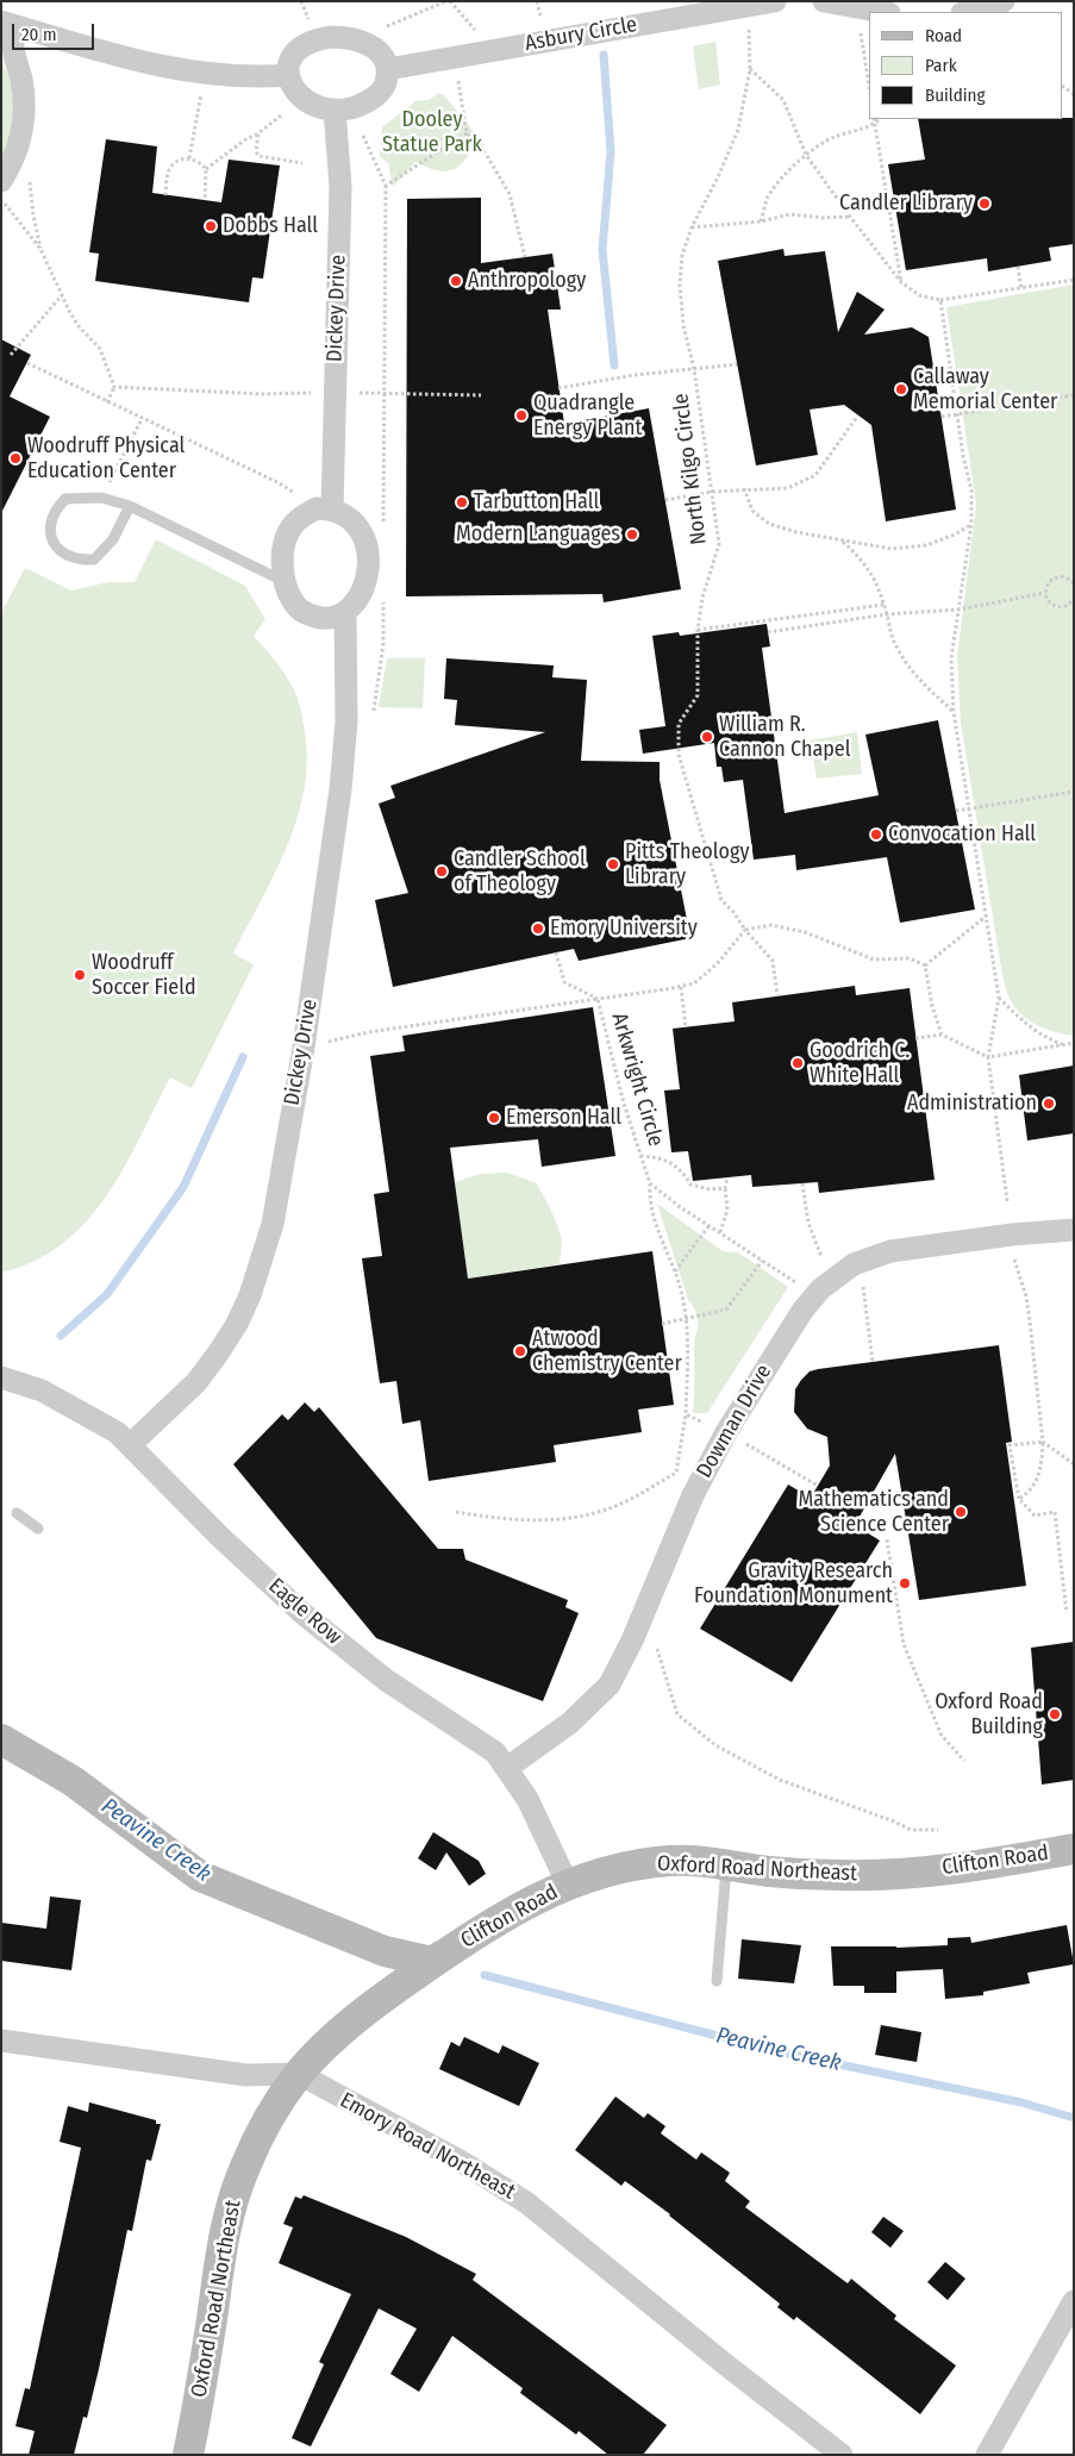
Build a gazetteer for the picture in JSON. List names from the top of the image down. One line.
{"streets":{"main road":["Clifton Road","Oxford Road Northeast"],"street":["Asbury Circle","Dickey Drive","Dowman Drive","Eagle Row","Emory Road Northeast"],"path":["North Kilgo Circle","Arkwright Circle"]},"crossings":[["Asbury Circle","Dickey Drive"],["Asbury Circle","North Kilgo Circle"],["Dickey Drive","Arkwright Circle"],["Dickey Drive","Eagle Row"],["Dowman Drive","Eagle Row"],["Eagle Row","Clifton Road"],["Clifton Road","Oxford Road Northeast"],["Oxford Road Northeast","Emory Road Northeast"]],"water":["Peavine Creek"],"parks":["Dooley Statue Park"],"places":["Candler Library","Dobbs Hall","Anthropology","Callaway Memorial Center","Quadrangle Energy Plant","Woodruff Physical Education Center","Tarbutton Hall","Modern Languages","William R. Cannon Chapel","Convocation Hall","Pitts Theology Library","Candler School of Theology","Emory University","Woodruff Soccer Field","Goodrich C. White Hall","Administration","Emerson Hall","Atwood Chemistry Center","Mathematics and Science Center","Gravity Research Foundation Monument","Oxford Road Building"],"legend":["Road","Park","Building"],"scale_bar":"20 m"}
